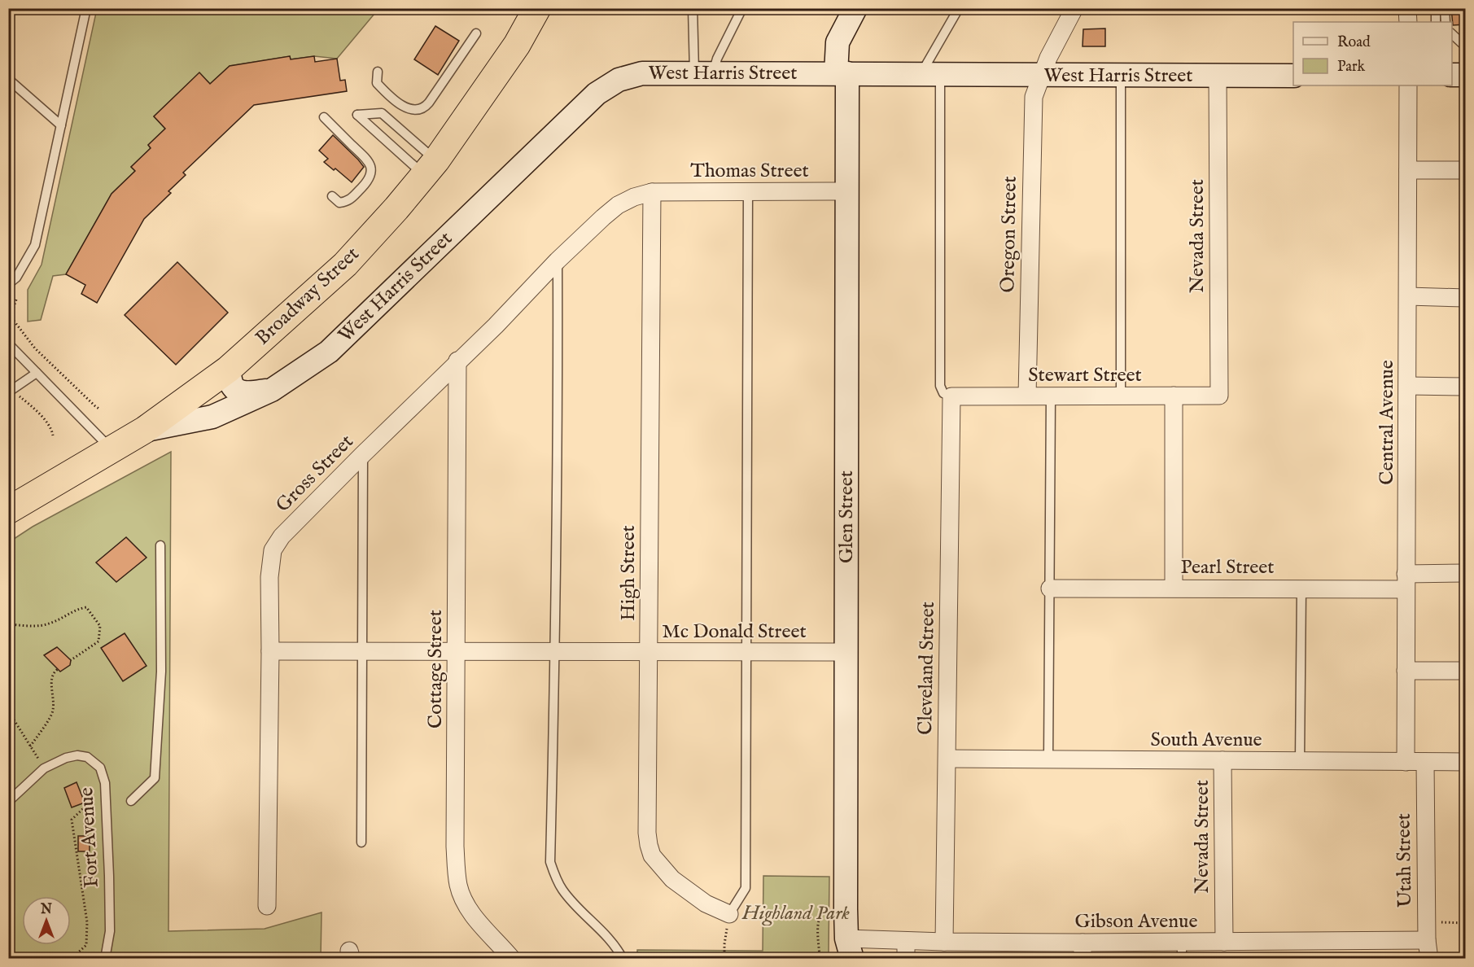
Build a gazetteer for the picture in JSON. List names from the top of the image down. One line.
{"streets":{"highway":["Broadway Street"],"main road":["West Harris Street","Glen Street"],"street":["Thomas Street","Oregon Street","Nevada Street","Stewart Street","Central Avenue","Gross Street","Pearl Street","High Street","Mc Donald Street","Cleveland Street","Cottage Street","South Avenue","Utah Street","Gibson Avenue"],"lane":["Fort Avenue"]},"crossings":[["West Harris Street","Oregon Street"],["West Harris Street","Nevada Street"],["West Harris Street","Broadway Street"],["West Harris Street","Glen Street"],["Thomas Street","Gross Street"],["Thomas Street","Glen Street"],["Thomas Street","High Street"],["Oregon Street","Stewart Street"],["Nevada Street","Stewart Street"],["Nevada Street","South Avenue"],["Nevada Street","Gibson Avenue"],["Stewart Street","Cleveland Street"],["Central Avenue","Pearl Street"],["Central Avenue","South Avenue"],["Gross Street","High Street"],["Gross Street","Mc Donald Street"],["Gross Street","Cottage Street"],["Glen Street","Mc Donald Street"],["Glen Street","Gibson Avenue"],["High Street","Mc Donald Street"],["Mc Donald Street","Cottage Street"],["Cleveland Street","South Avenue"],["Cleveland Street","Gibson Avenue"],["South Avenue","Utah Street"],["Utah Street","Gibson Avenue"]],"parks":["Highland Park"],"legend":["Road","Park"],"north":"top"}
